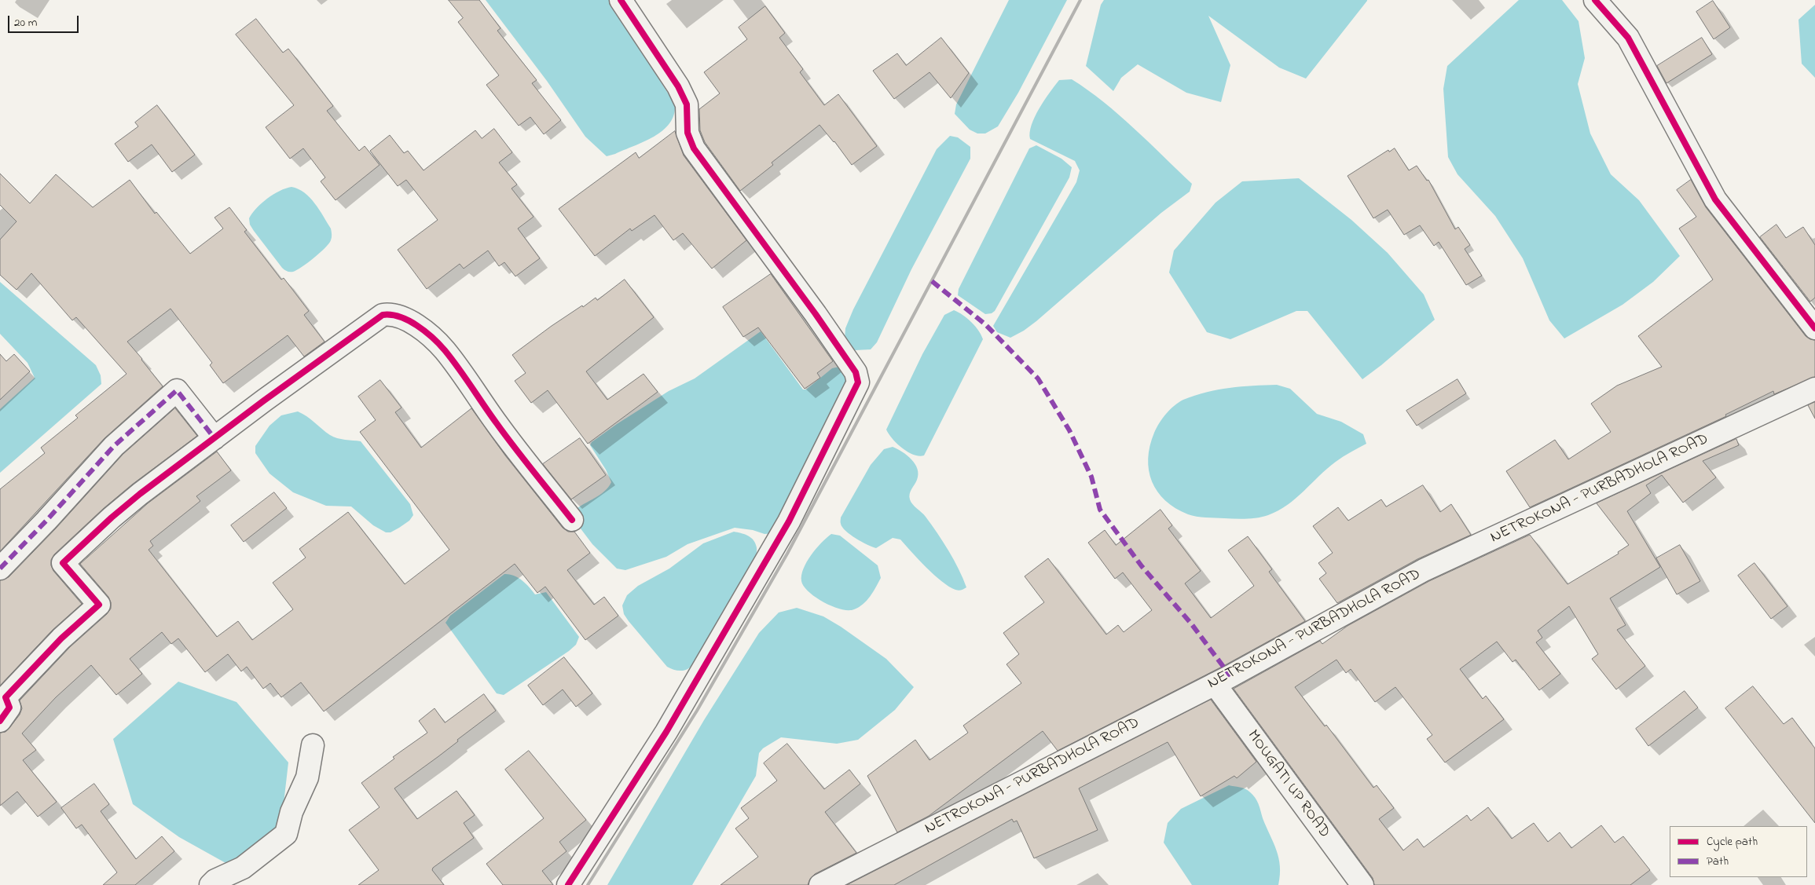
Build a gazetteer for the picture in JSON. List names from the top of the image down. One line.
{"streets":{"street":["NETROKONA - PURBADHOLA ROAD","MOUGATI UP ROAD"]},"crossings":[["NETROKONA - PURBADHOLA ROAD","MOUGATI UP ROAD"]],"legend":["Cycle path","Path"],"scale_bar":"20 m"}
